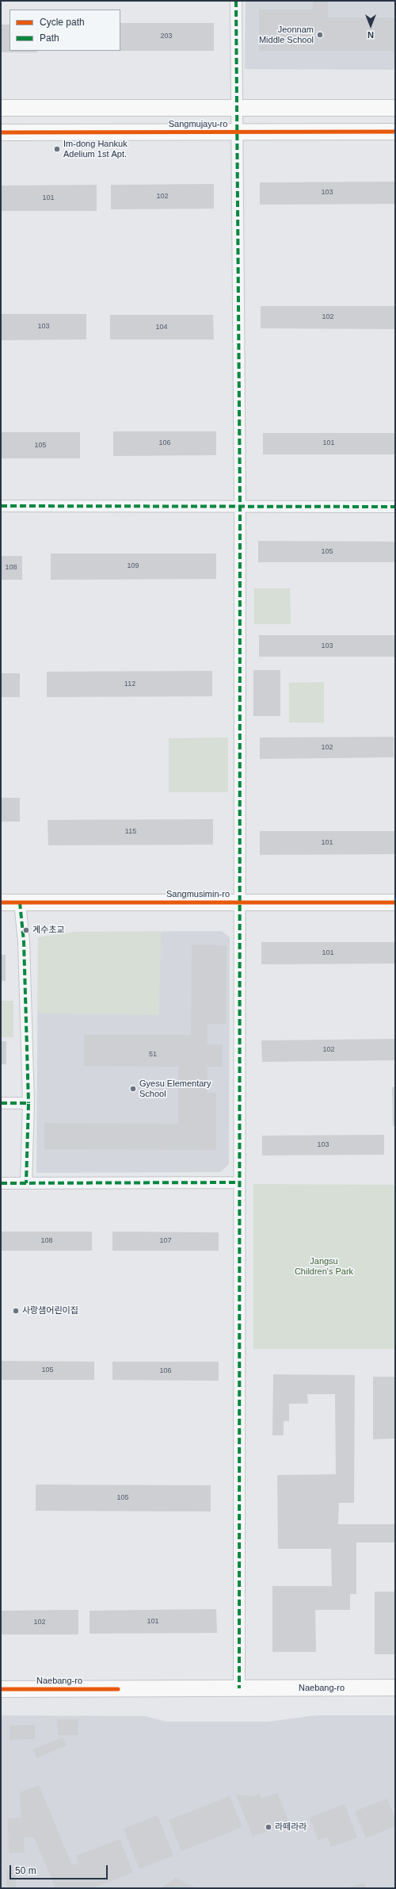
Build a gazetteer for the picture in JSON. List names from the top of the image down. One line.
{"streets":{"street":["Sangmujayu-ro","Sangmusimin-ro","Naebang-ro"]},"parks":["Jangsu Children's Park"],"places":["Jeonnam Middle School","Im-dong Hankuk Adelium 1st Apt.","계수초교","Gyesu Elementary School","사랑샘어린이집","라떼라라"],"house_numbers":["203","103","102","101","102","103","104","106","101","105","105","109","108","103","112","102","115","101","101","102","51","103","108","107","105","106","105","101","102"],"legend":["Cycle path","Path"],"scale_bar":"50 m","north":"bottom"}
